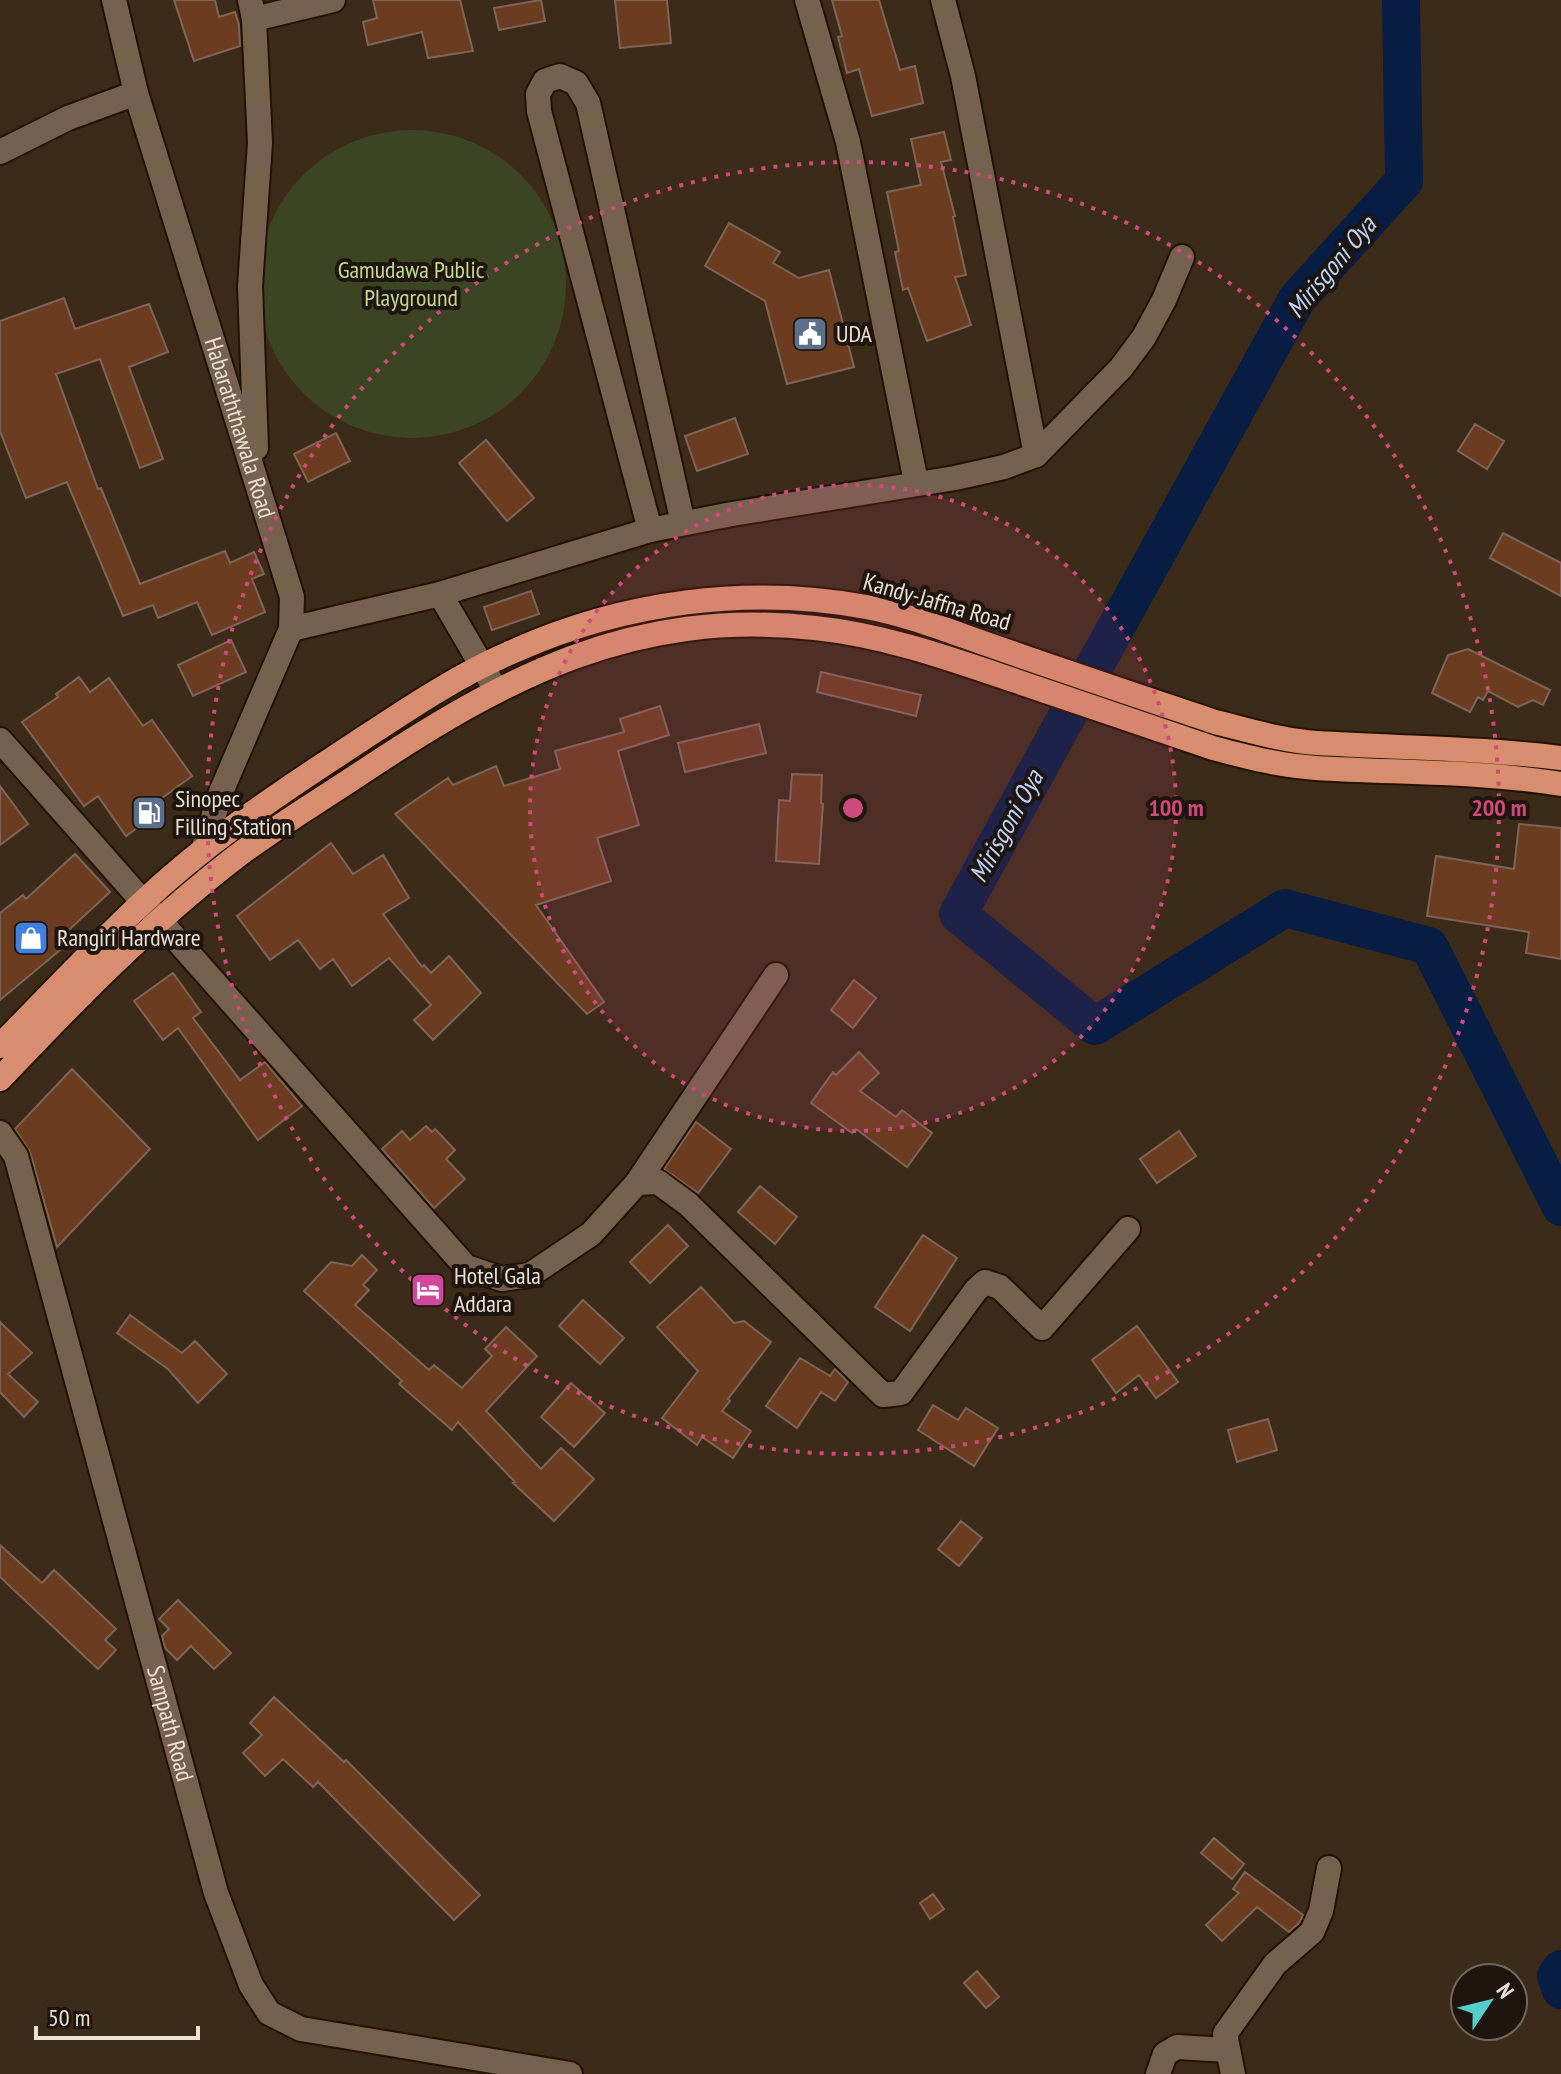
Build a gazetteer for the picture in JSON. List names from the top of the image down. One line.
{"streets":{"highway":["Kandy-Jaffna Road"],"street":["Habaraththawala Road","Sampath Road"]},"crossings":[["Habaraththawala Road","Kandy-Jaffna Road"]],"water":["Mirisgoni Oya"],"parks":["Gamudawa Public Playground"],"places":{"public building":["UDA"],"fuel station":["Sinopec Filling Station"],"shop":["Rangiri Hardware"],"hotel":["Hotel Gala Addara"]},"scale_bar":"50 m","north":"top right","rings":["100 m","200 m"]}
